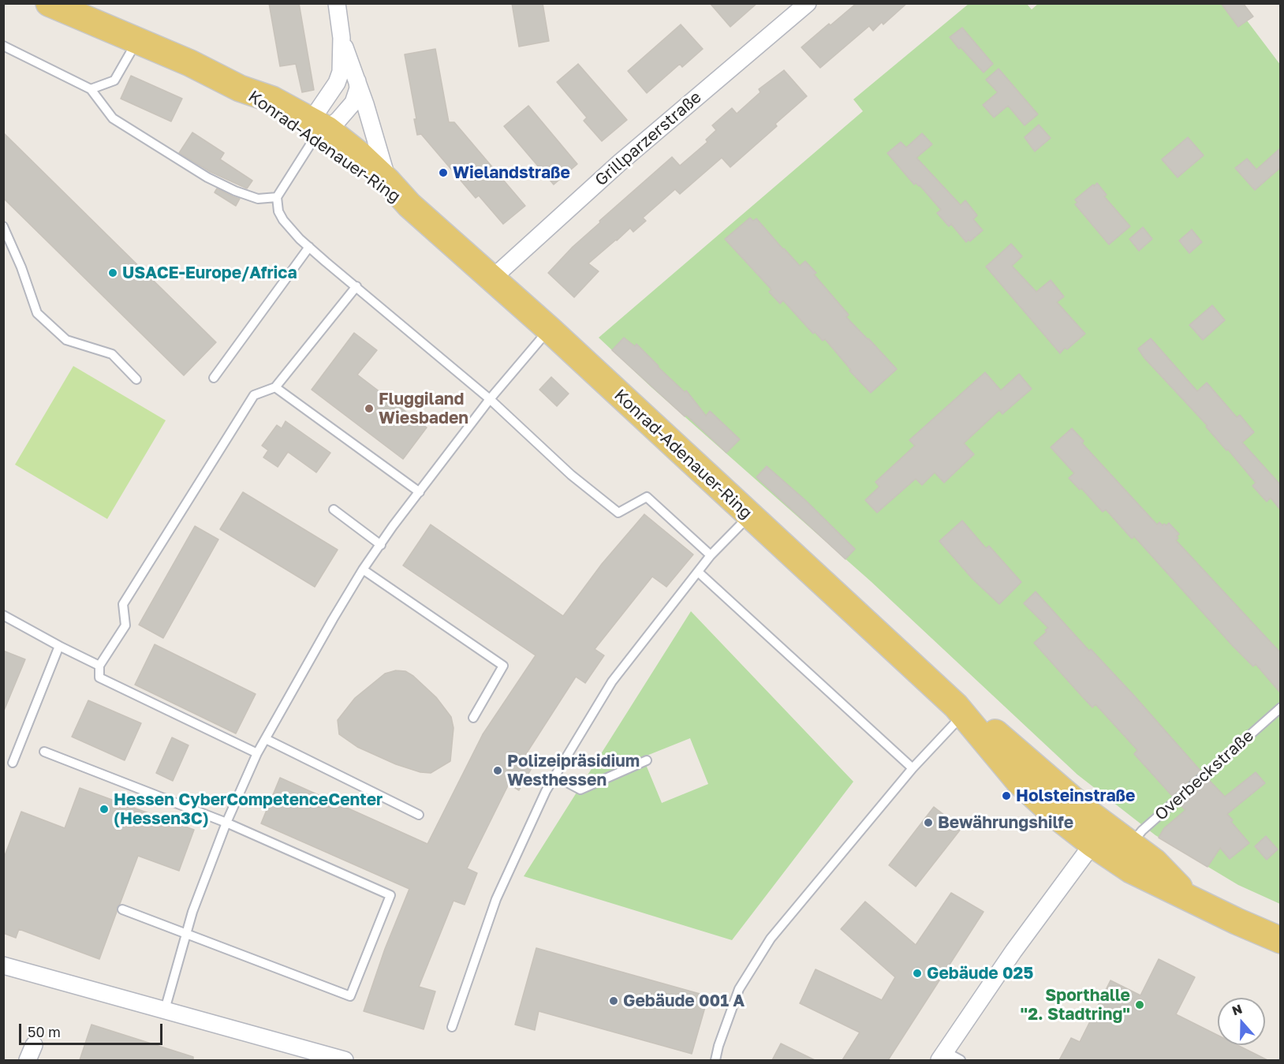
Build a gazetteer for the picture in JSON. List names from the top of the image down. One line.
{"streets":{"main road":["Konrad-Adenauer-Ring"],"street":["Grillparzerstraße"],"lane":["Overbeckstraße"]},"crossings":[["Grillparzerstraße","Konrad-Adenauer-Ring"],["Konrad-Adenauer-Ring","Overbeckstraße"]],"places":["Wielandstraße","USACE-Europe/Africa","Fluggiland Wiesbaden","Polizeipräsidium Westhessen","Holsteinstraße","Hessen CyberCompetenceCenter (Hessen3C)","Bewährungshilfe","Gebäude 025","Gebäude 001 A","Sporthalle \"2. Stadtring\""],"scale_bar":"50 m","north":"top"}
